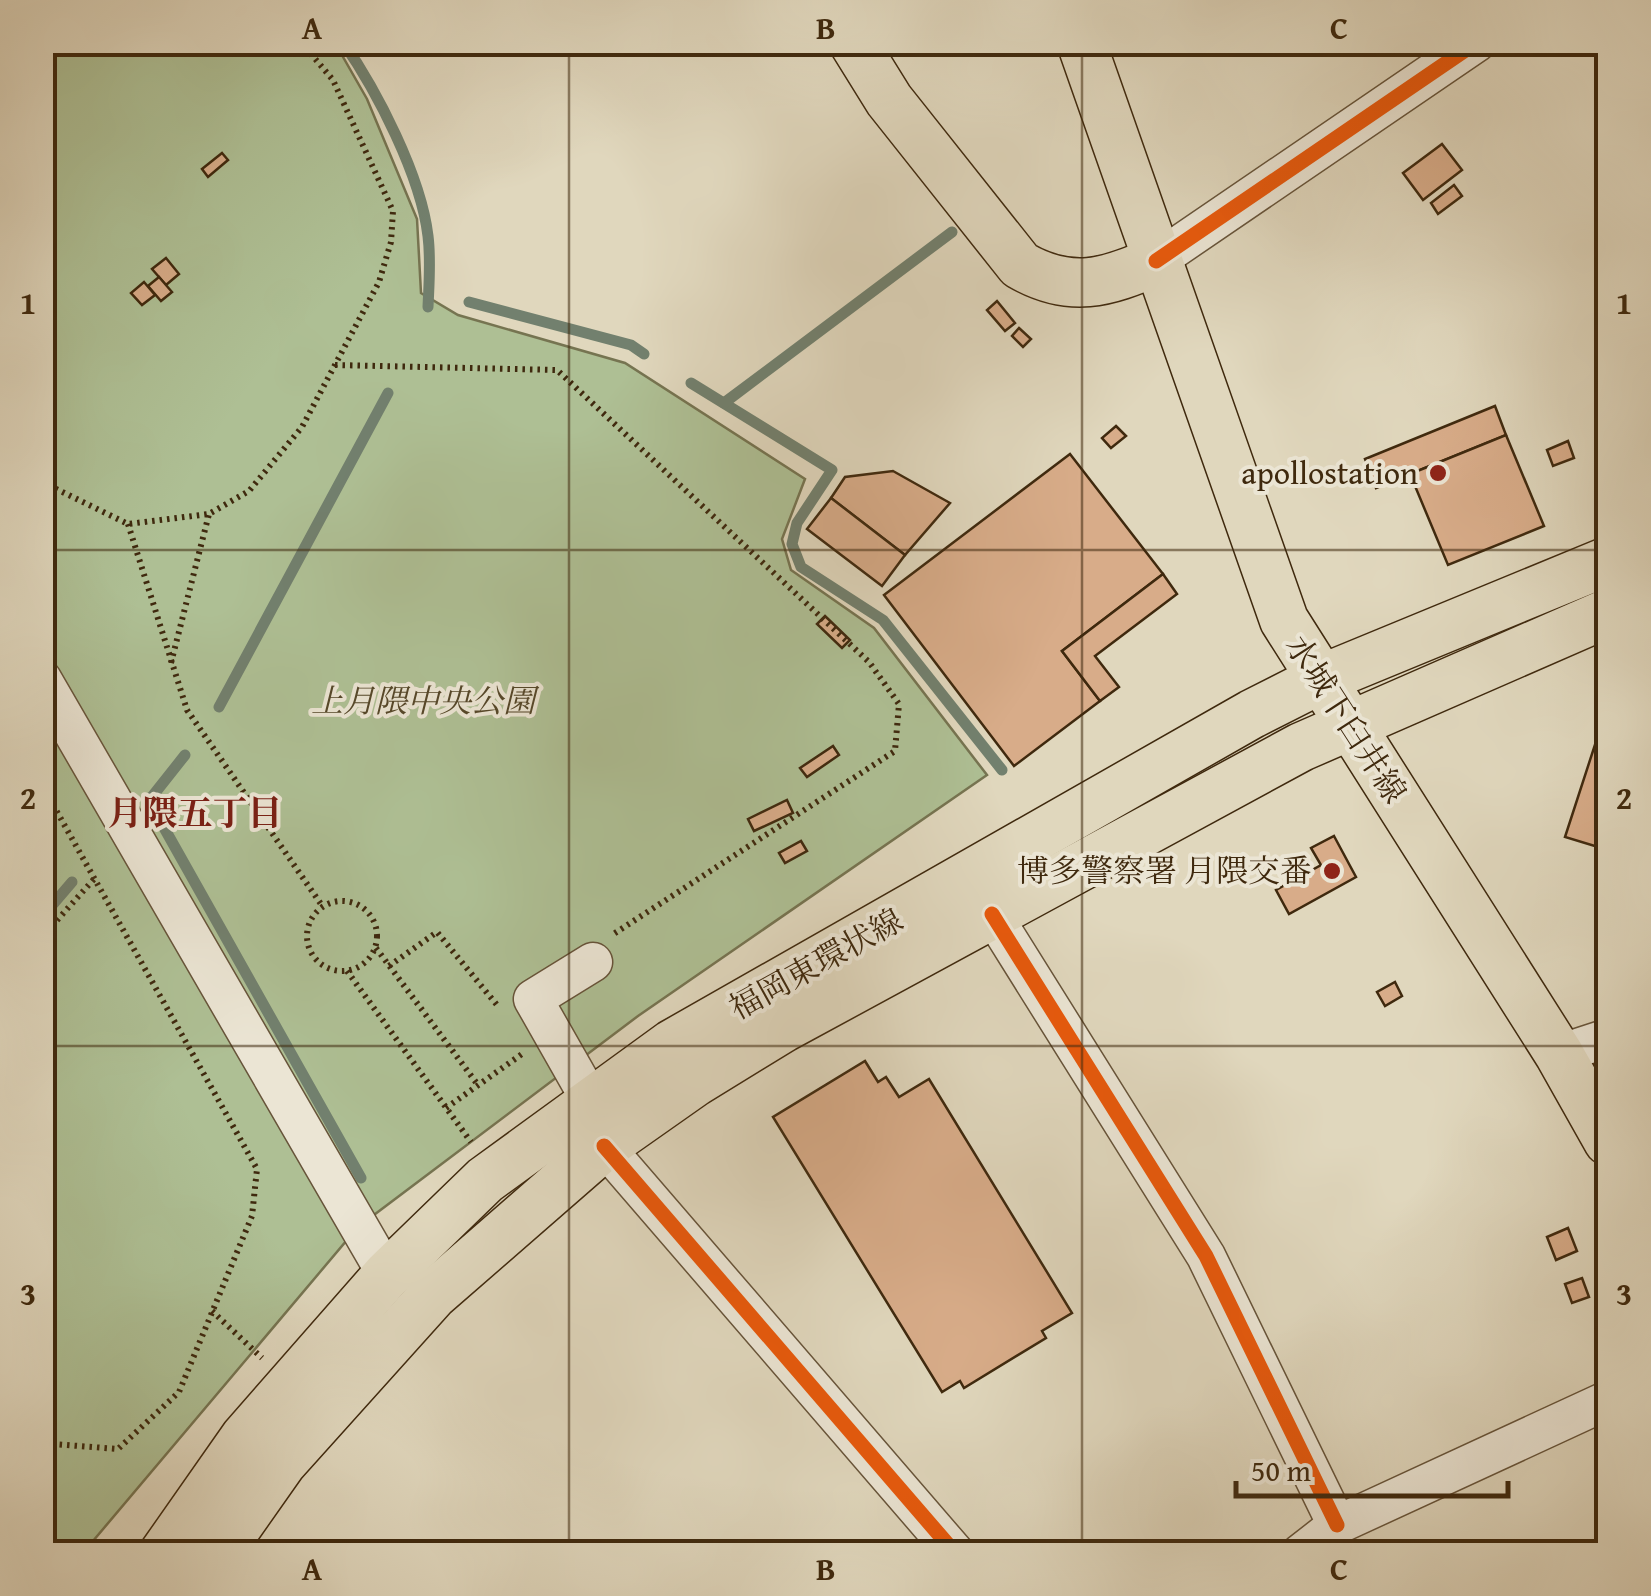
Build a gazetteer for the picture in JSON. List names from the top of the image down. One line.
{"streets":{"main road":["水城下臼井線","福岡東環状線"]},"crossings":[["水城下臼井線","福岡東環状線"]],"districts":["月隈五丁目"],"parks":["上月隈中央公園"],"places":["apollostation","博多警察署 月隈交番"],"scale_bar":"50 m","grid":{"columns":["A","B","C"],"rows":["1","2","3"]}}
